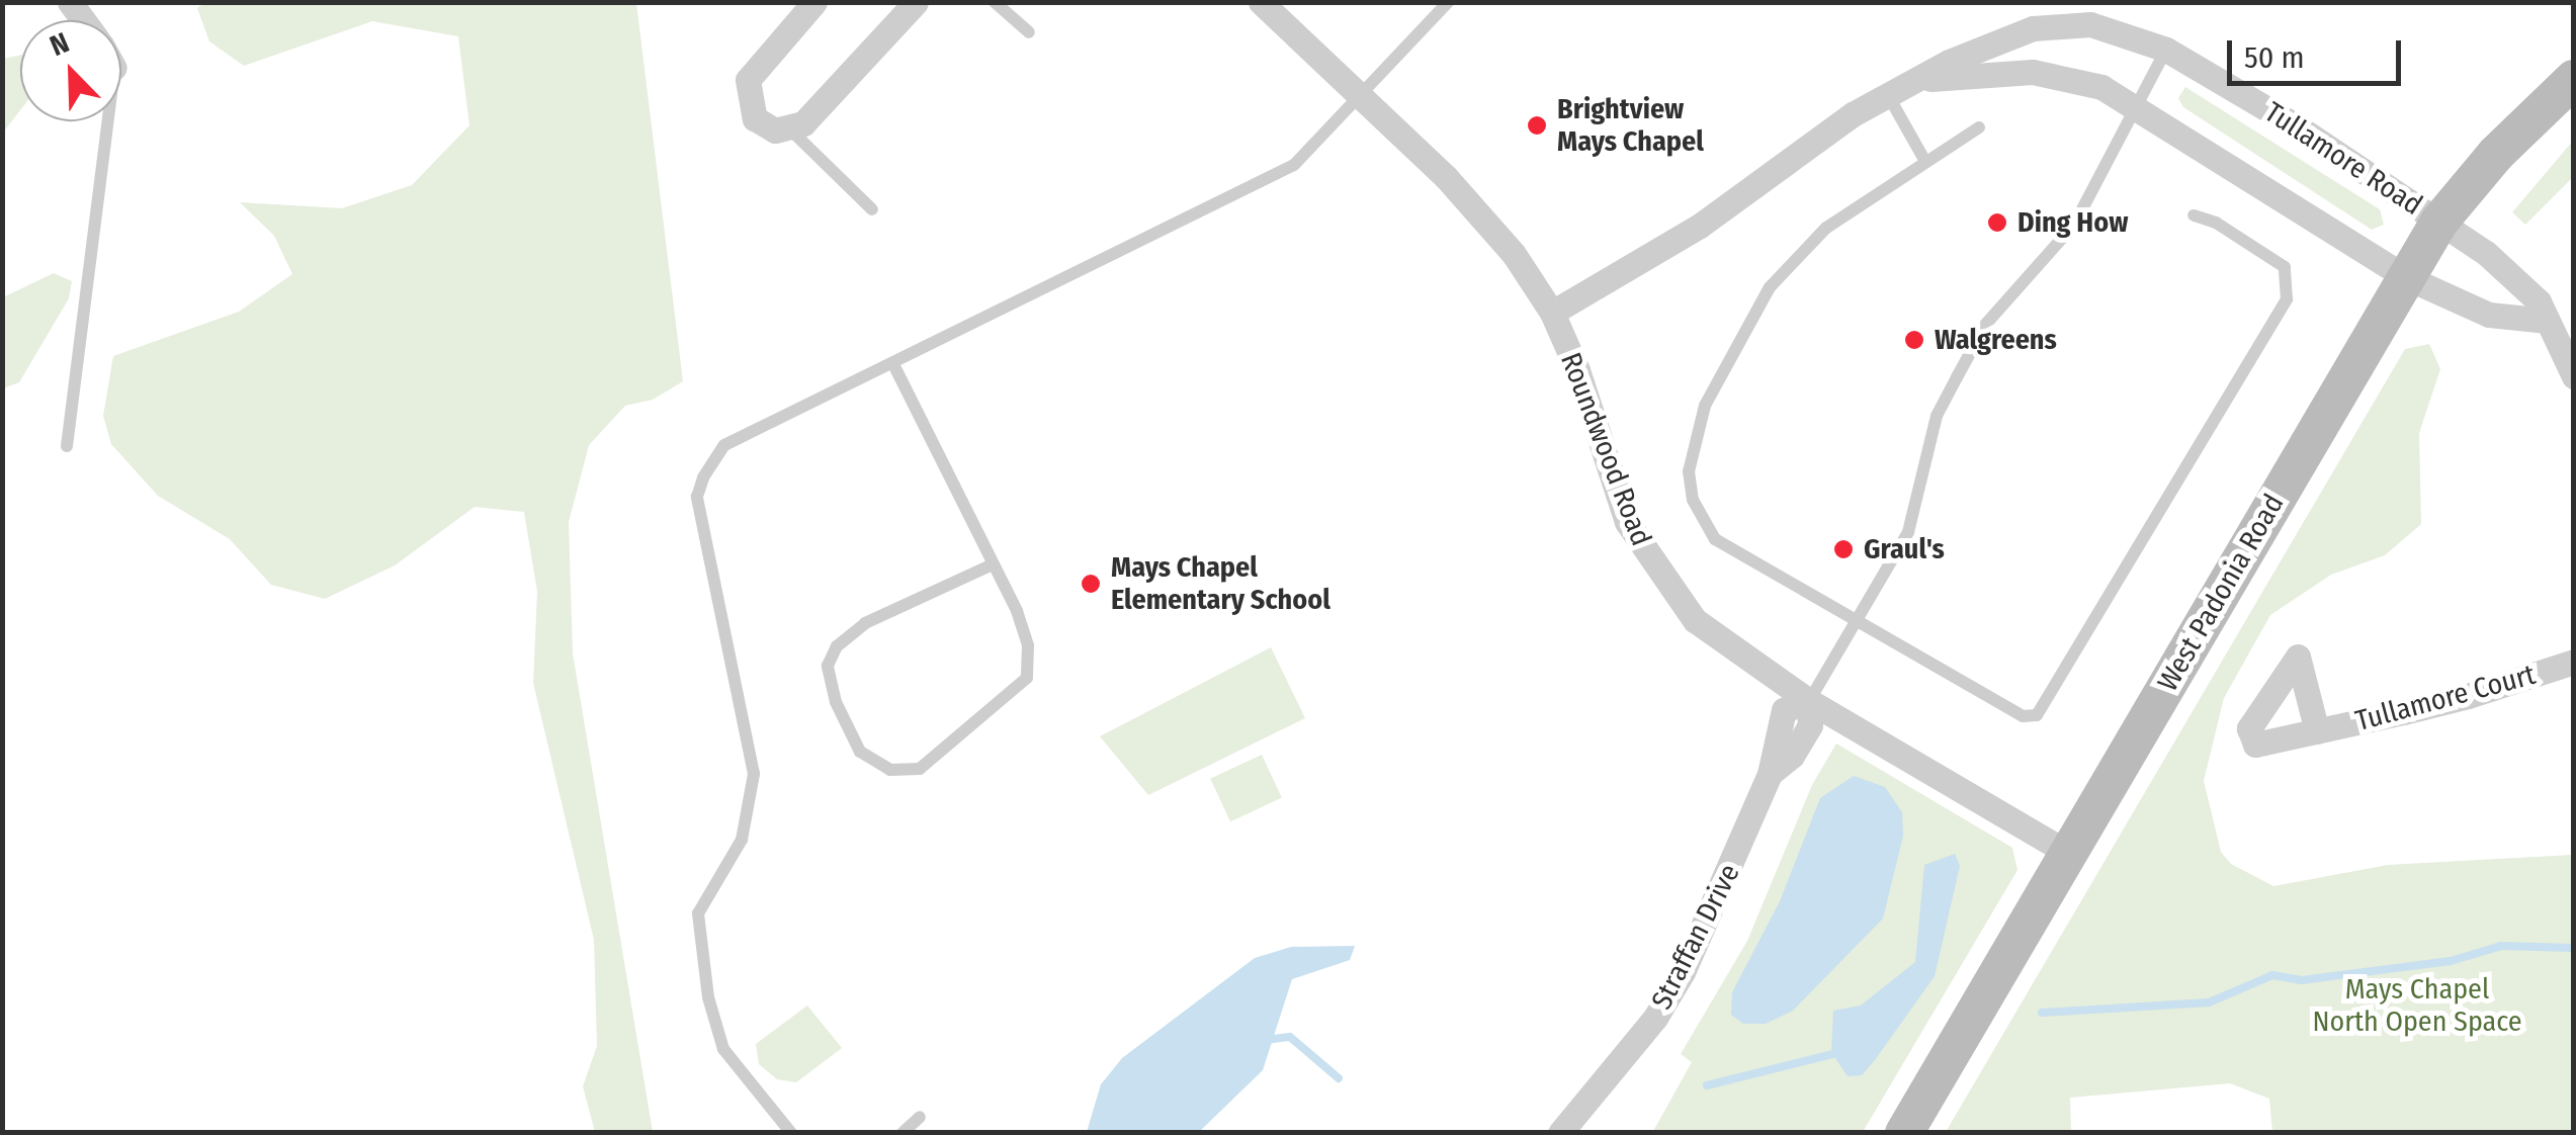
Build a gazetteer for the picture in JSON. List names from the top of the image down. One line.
{"streets":{"main road":["West Padonia Road"],"street":["Tullamore Road","Roundwood Road","Tullamore Court","Straffan Drive"]},"crossings":[["Tullamore Road","Roundwood Road"],["Tullamore Road","West Padonia Road"],["Roundwood Road","West Padonia Road"],["Roundwood Road","Straffan Drive"]],"parks":["Mays Chapel North Open Space"],"places":["Brightview Mays Chapel","Ding How","Walgreens","Graul's","Mays Chapel Elementary School"],"scale_bar":"50 m","north":"top left"}
